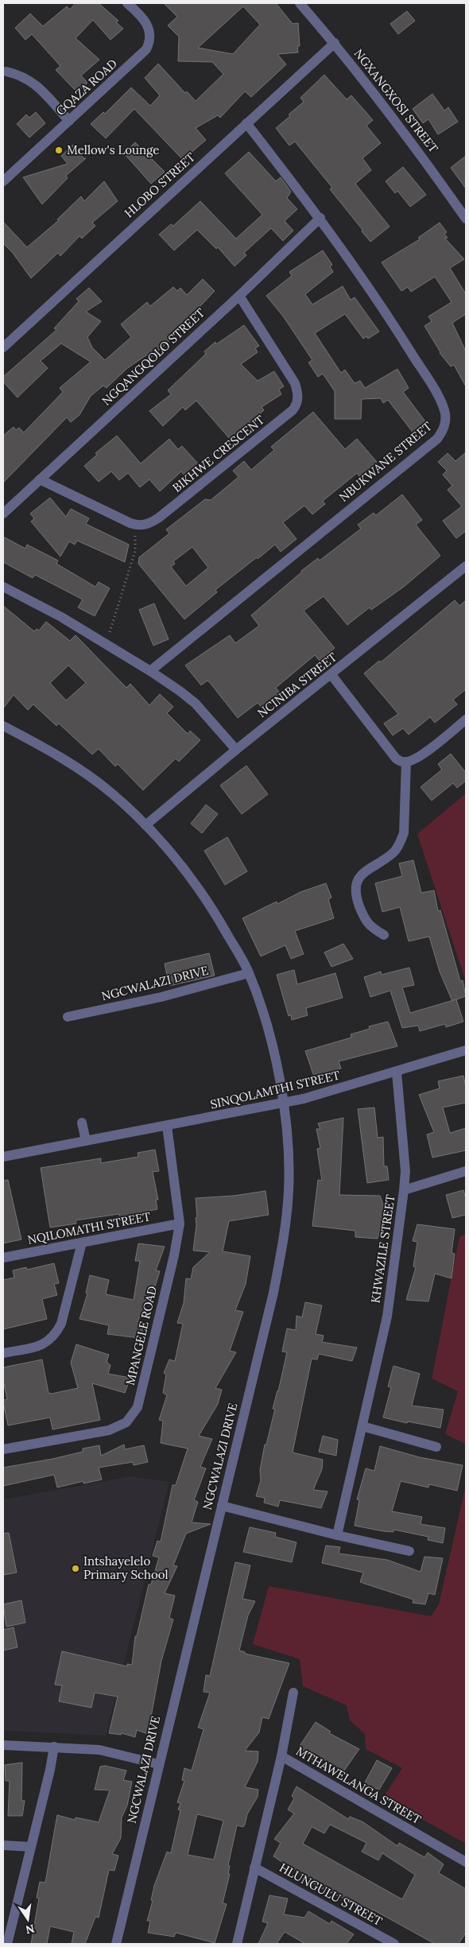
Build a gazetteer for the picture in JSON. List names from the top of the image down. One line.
{"streets":{"street":["GQAZA ROAD","NGXANGXOSI STREET","HLOBO STREET","NGQANGQOLO STREET","BIKHWE CRESCENT","NBUKWANE STREET","NCINIBA STREET","NGCWALAZI DRIVE","SINQOLAMTHI STREET","NQILOMATHI STREET","KHWAZILE STREET","MPANGELE ROAD","MTHAWELANGA STREET","HLUNGULU STREET"]},"crossings":[["NGXANGXOSI STREET","HLOBO STREET"],["HLOBO STREET","NBUKWANE STREET"],["NGQANGQOLO STREET","BIKHWE CRESCENT"],["NGQANGQOLO STREET","NBUKWANE STREET"],["NCINIBA STREET","NGCWALAZI DRIVE"],["NGCWALAZI DRIVE","SINQOLAMTHI STREET"],["SINQOLAMTHI STREET","KHWAZILE STREET"],["SINQOLAMTHI STREET","MPANGELE ROAD"],["NQILOMATHI STREET","MPANGELE ROAD"],["MTHAWELANGA STREET","HLUNGULU STREET"]],"places":["Mellow's Lounge","Intshayelelo Primary School"],"north":"bottom"}
